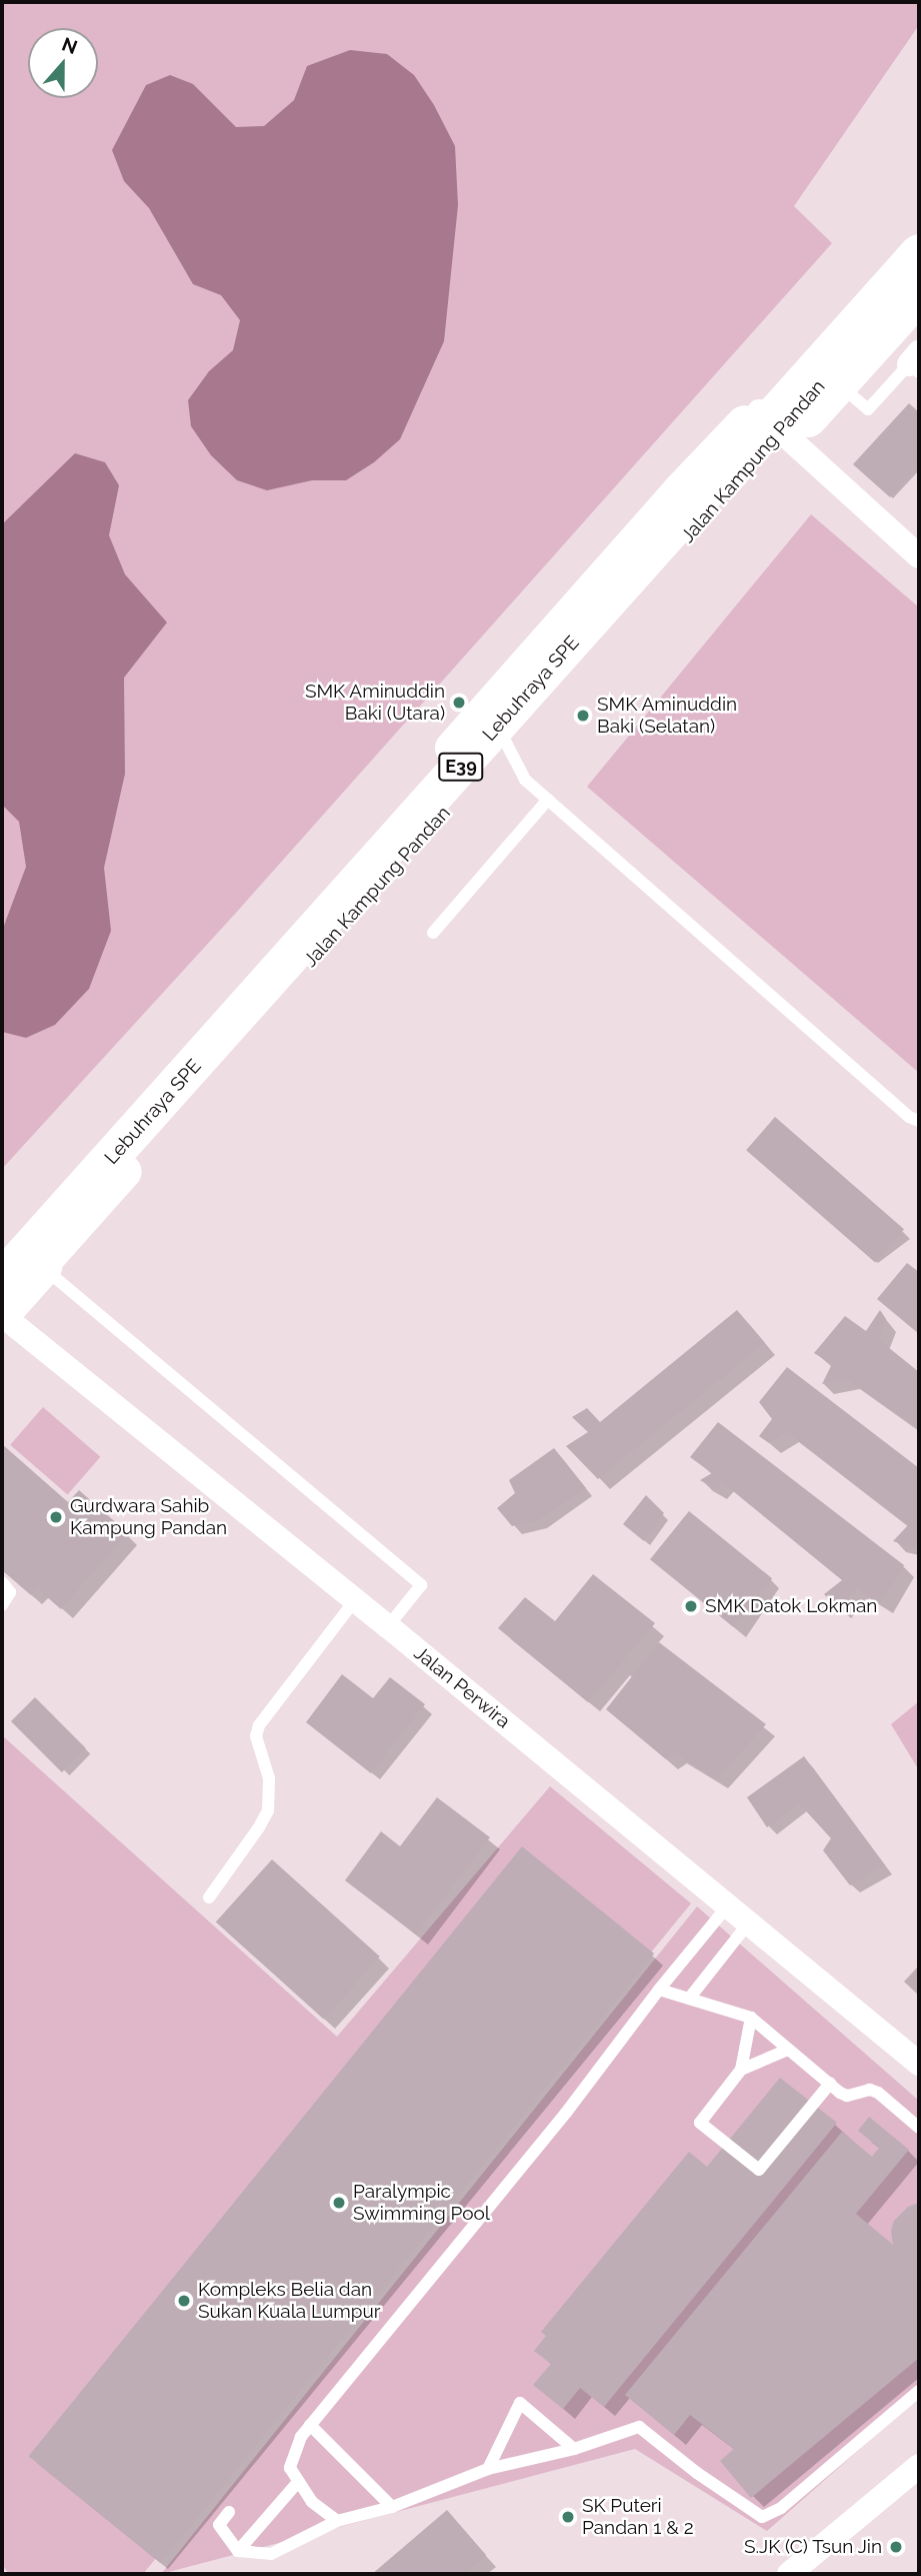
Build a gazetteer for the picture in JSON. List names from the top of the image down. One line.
{"streets":{"highway":["Lebuhraya SPE","E39"],"street":["Jalan Kampung Pandan","Jalan Perwira"]},"crossings":[["Lebuhraya SPE","Jalan Perwira"]],"places":["SMK Aminuddin Baki (Utara)","SMK Aminuddin Baki (Selatan)","Gurdwara Sahib Kampung Pandan","SMK Datok Lokman","Paralympic Swimming Pool","Kompleks Belia dan Sukan Kuala Lumpur","SK Puteri Pandan 1 & 2","S.JK (C) Tsun Jin"],"north":"top"}
